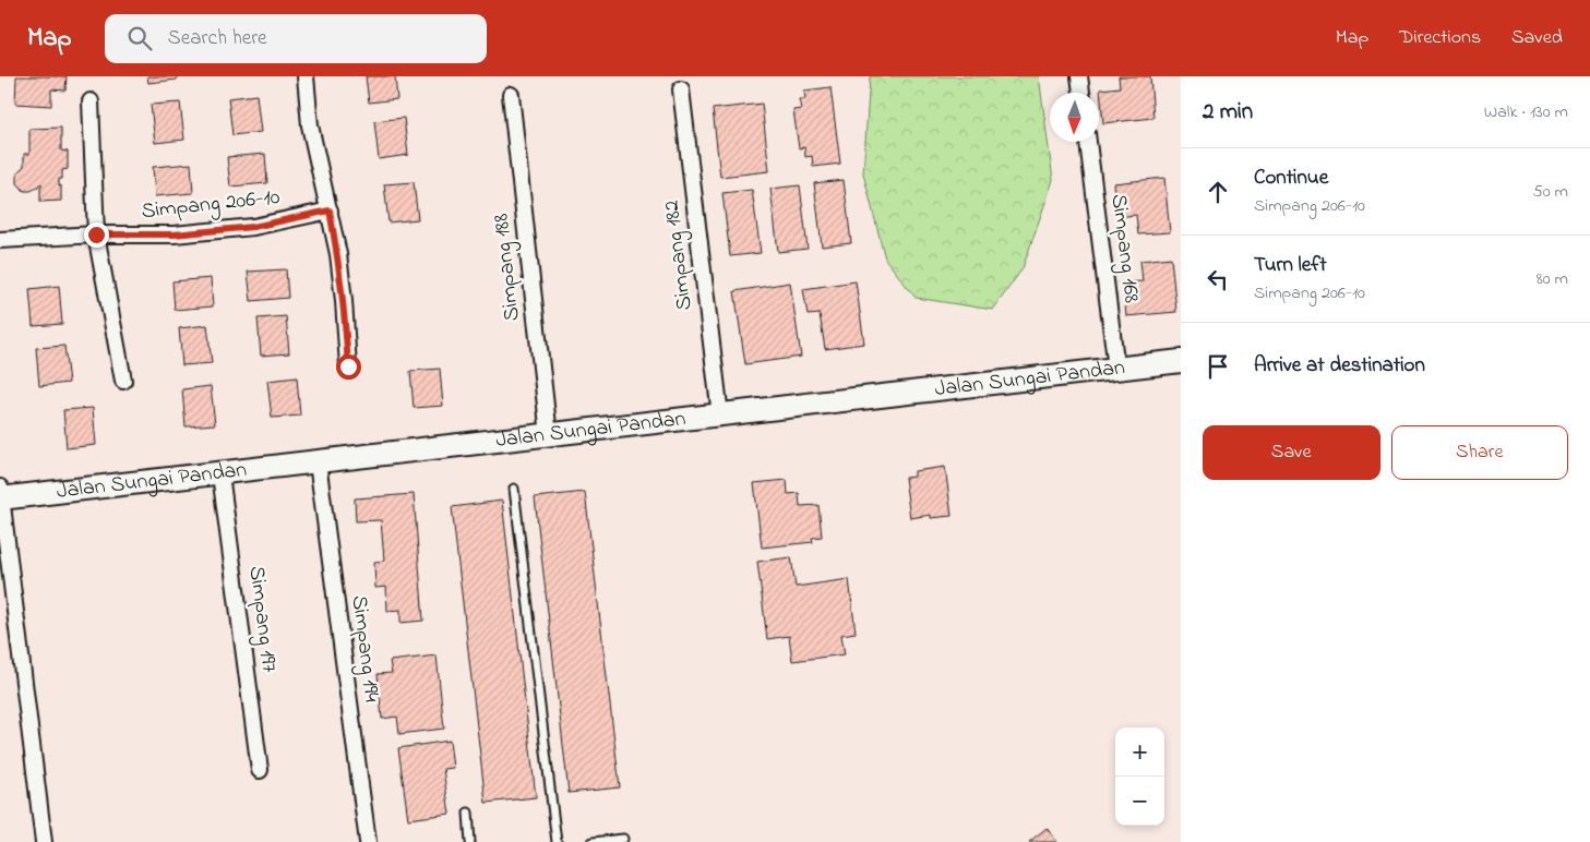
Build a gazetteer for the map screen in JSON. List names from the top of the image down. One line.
{"streets":{"street":["Simpang 206-10","Simpang 168","Simpang 182","Simpang 188","Jalan Sungai Pandan","Simpang 197","Simpang 194"]},"crossings":[["Simpang 168","Jalan Sungai Pandan"],["Simpang 182","Jalan Sungai Pandan"],["Simpang 188","Jalan Sungai Pandan"],["Jalan Sungai Pandan","Simpang 197"],["Jalan Sungai Pandan","Simpang 194"]],"north":"bottom","page":{"header":"Map","search":"Search here","nav":["Map","Directions","Saved"],"heading":["2 min","Walk · 130 m"],"list":[["Continue","Simpang 206-10","50 m"],["Turn left","Simpang 206-10","80 m"],"Arrive at destination"],"buttons":["Save","Share"],"map_buttons":["+","−"]}}
